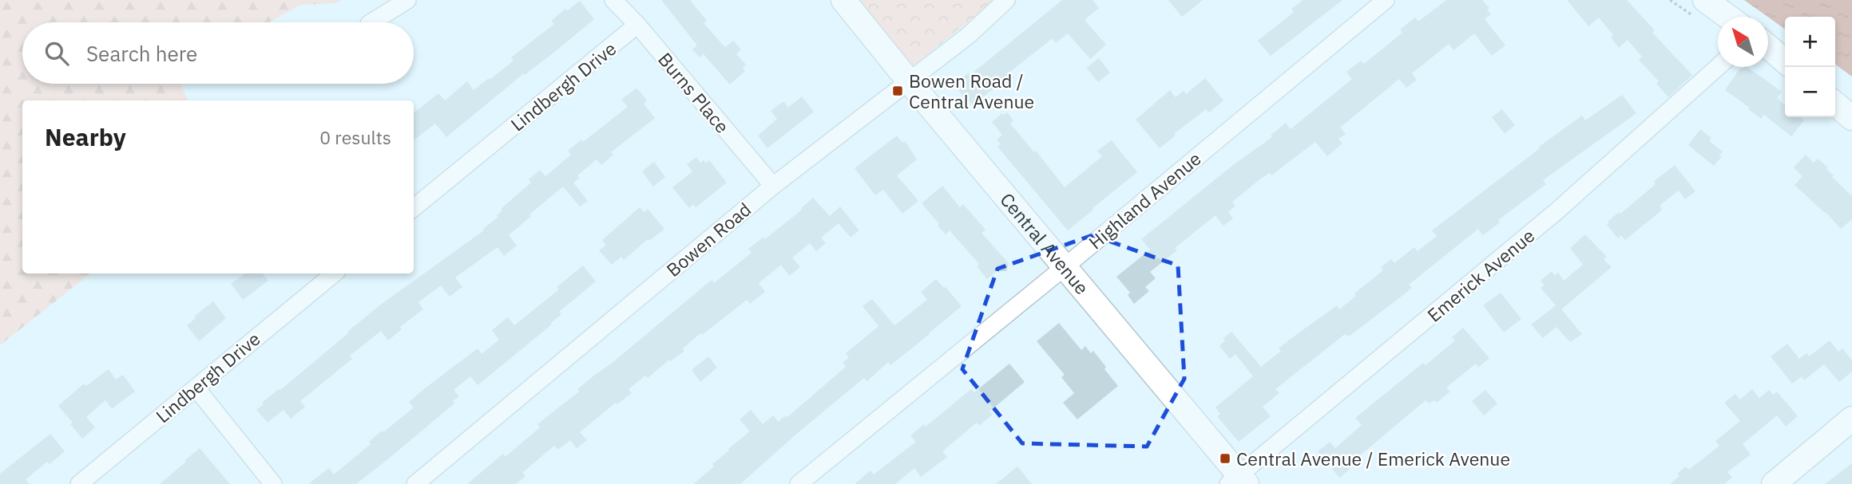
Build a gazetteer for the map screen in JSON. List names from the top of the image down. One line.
{"streets":{"main road":["Central Avenue"],"street":["Lindbergh Drive","Burns Place","Highland Avenue","Bowen Road","Emerick Avenue"]},"crossings":[["Lindbergh Drive","Burns Place"],["Burns Place","Bowen Road"],["Highland Avenue","Central Avenue"],["Bowen Road","Central Avenue"],["Central Avenue","Emerick Avenue"]],"places":{"transit":["Bowen Road / Central Avenue","Central Avenue / Emerick Avenue"]},"north":"top left","page":{"map_buttons":["+","−"],"search":"Search here","heading":["Nearby","0 results"]}}
